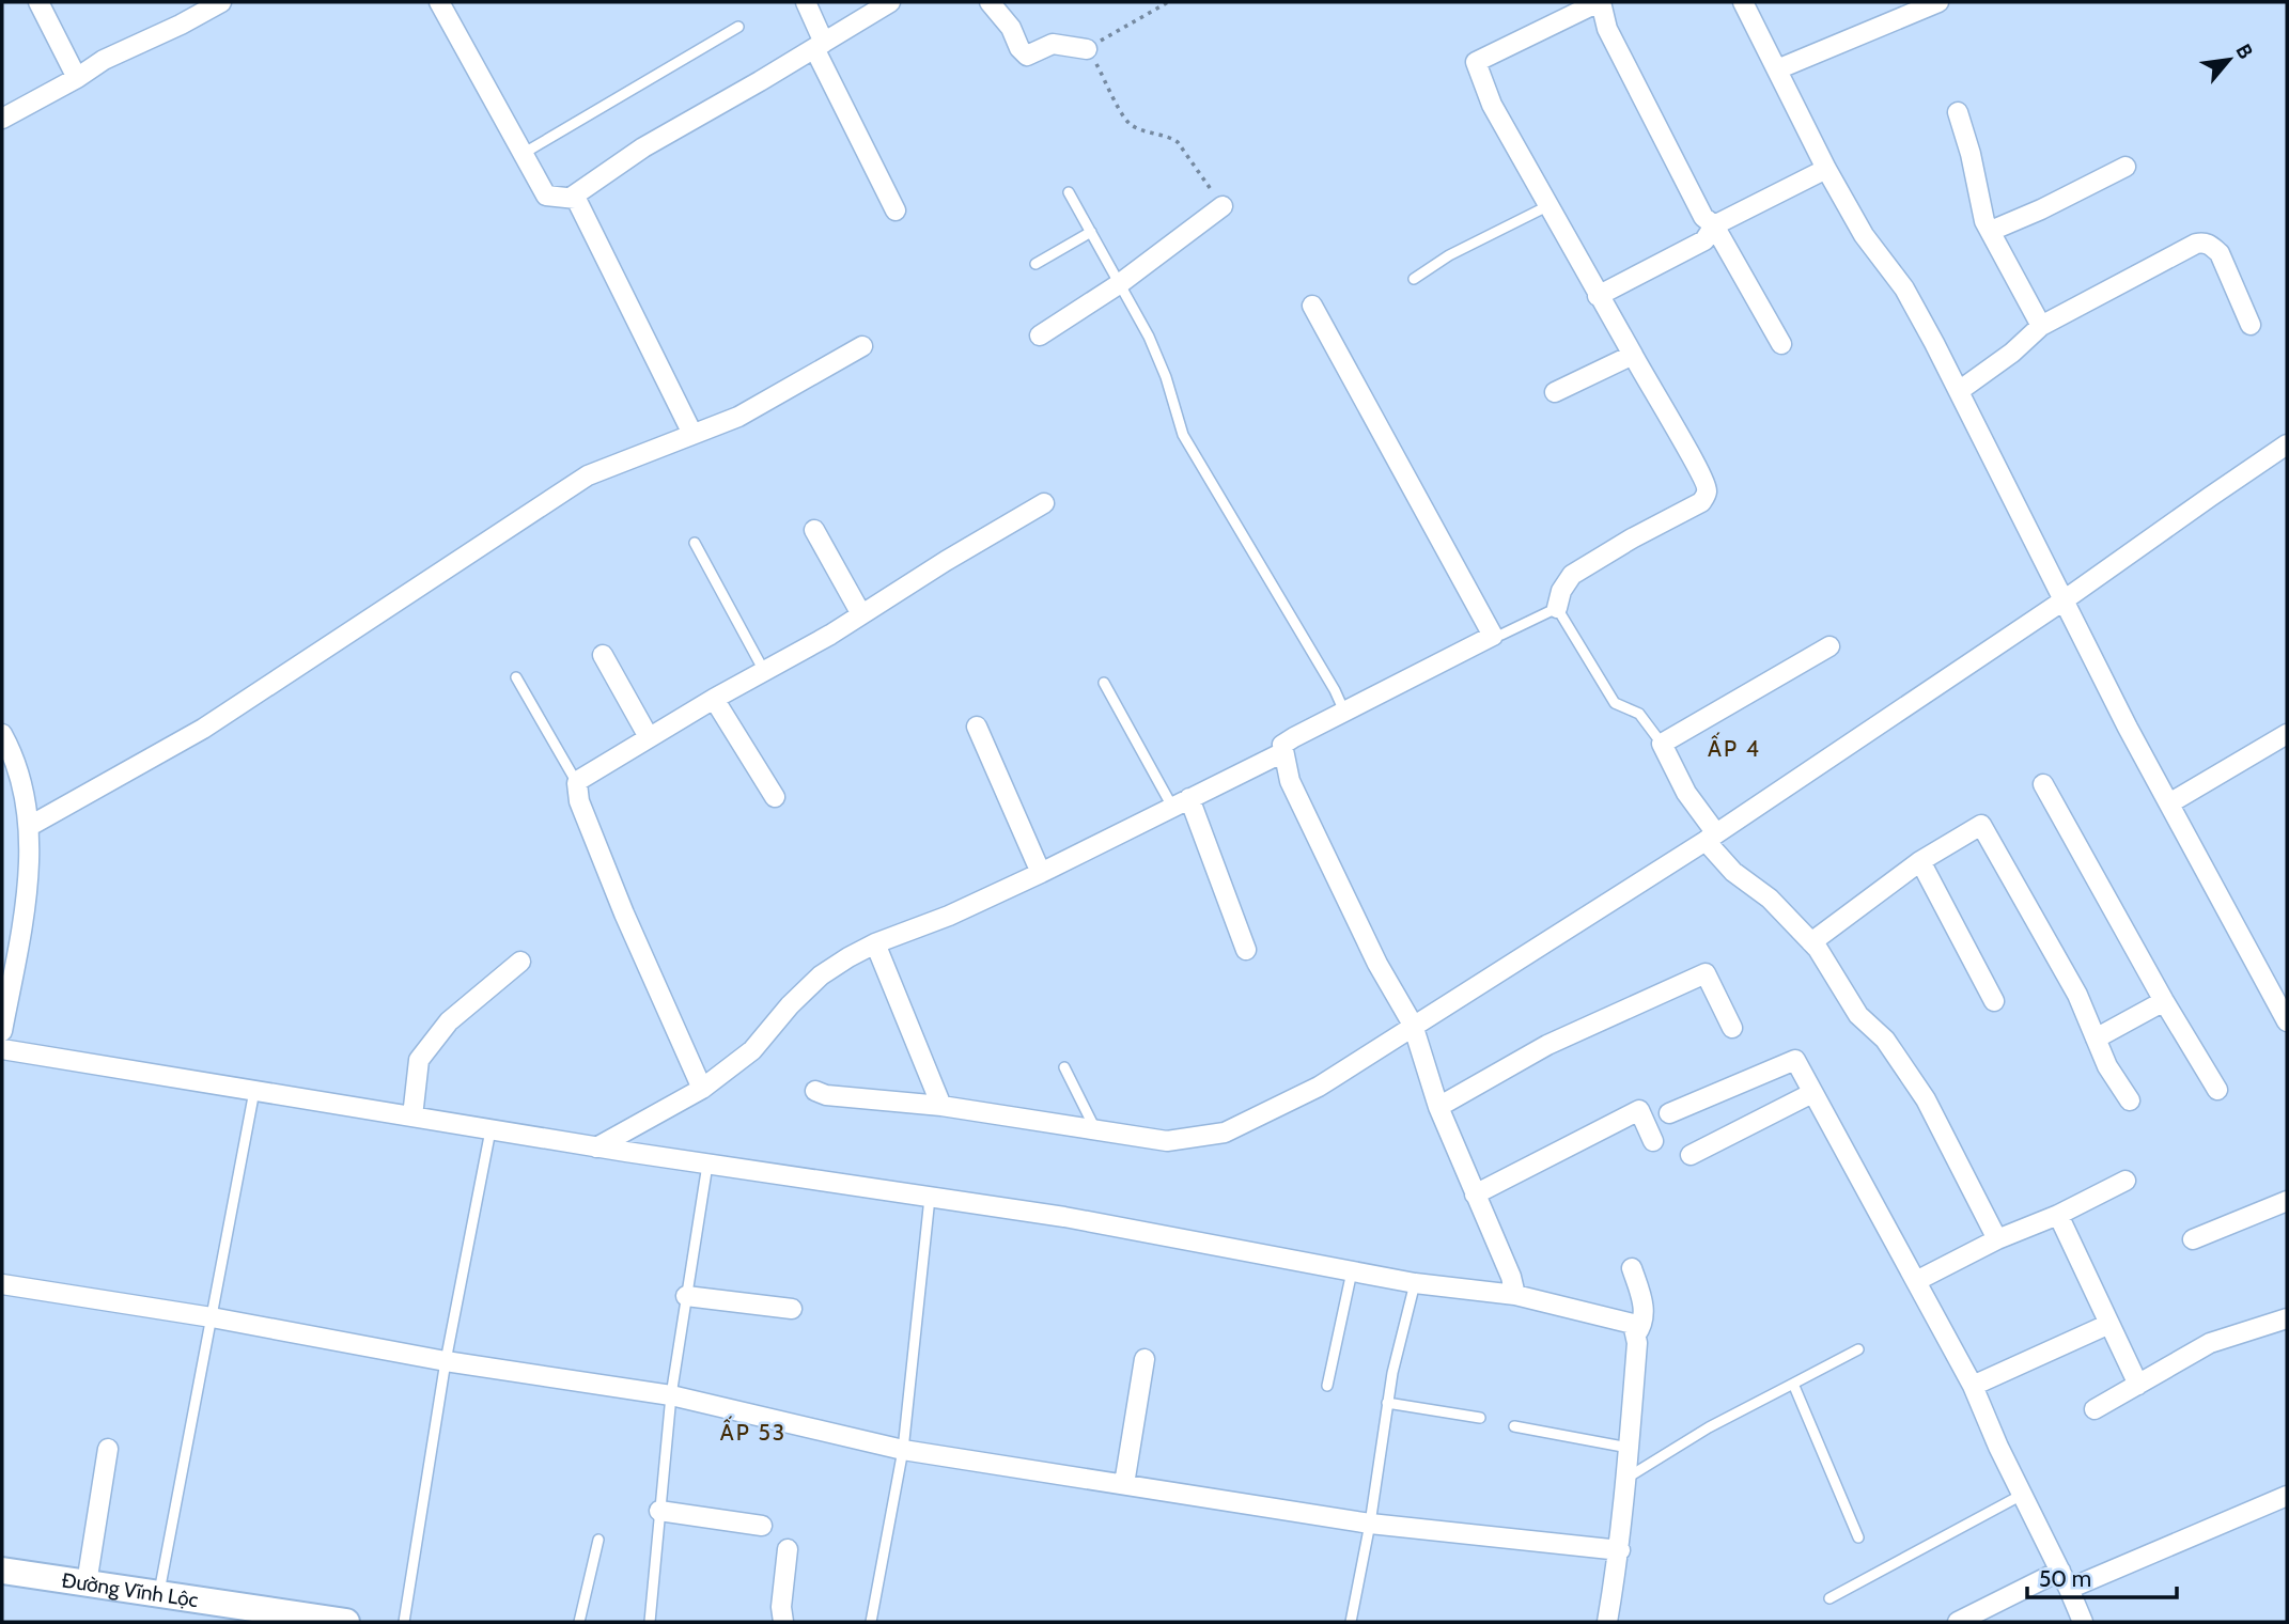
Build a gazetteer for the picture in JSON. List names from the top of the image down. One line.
{"streets":{"main road":["Đường Vĩnh Lộc"]},"districts":["ẤP 4","ẤP 53"],"scale_bar":"50 m","north":"top right"}
